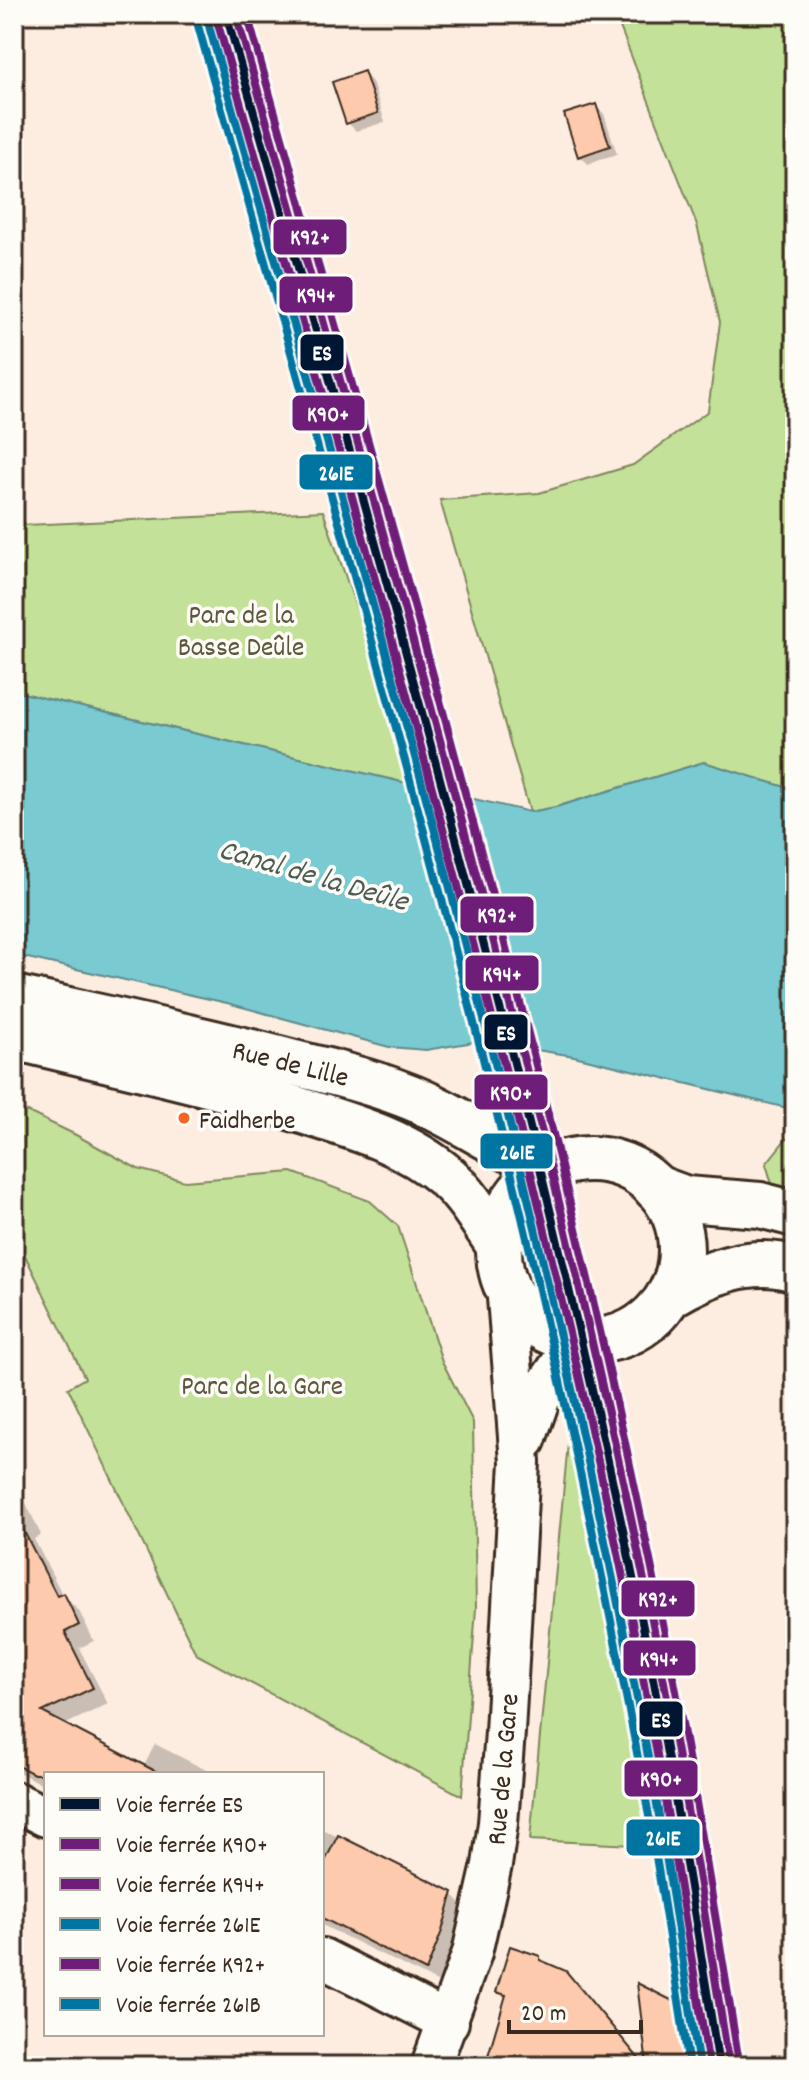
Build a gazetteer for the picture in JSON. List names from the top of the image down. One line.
{"streets":{"main road":["Rue de Lille"],"street":["Rue de la Gare"]},"crossings":[["Rue de Lille","Rue de la Gare"]],"water":["Canal de la Deûle"],"parks":["Parc de la Basse Deûle","Parc de la Gare"],"places":["Faidherbe"],"lines":["rail line ES","rail line K94+","rail line K92+","rail line K90+","rail line 261E","rail line 261B"],"legend":["Voie ferrée ES","Voie ferrée K90+","Voie ferrée K94+","Voie ferrée 261E","Voie ferrée K92+","Voie ferrée 261B"],"scale_bar":"20 m"}
